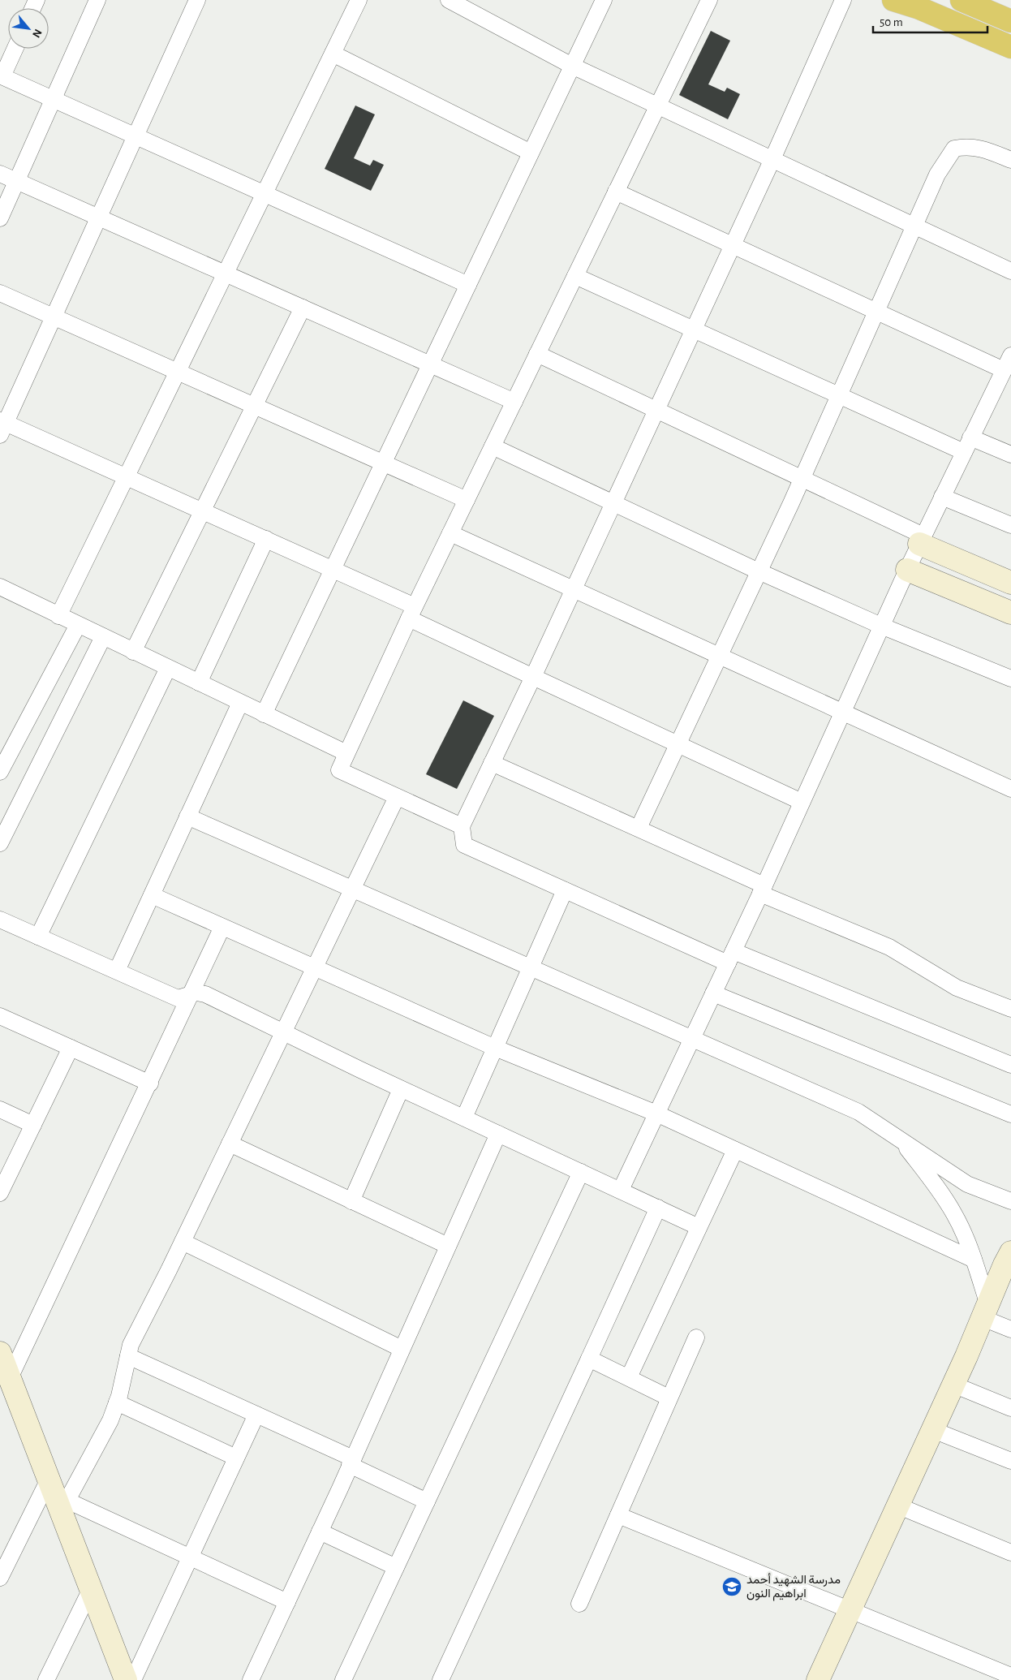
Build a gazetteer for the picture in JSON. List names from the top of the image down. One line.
{"places":{"school or university":["مدرسة الشهيد أحمد ابراهيم النون"]},"scale_bar":"50 m","north":"bottom right"}
